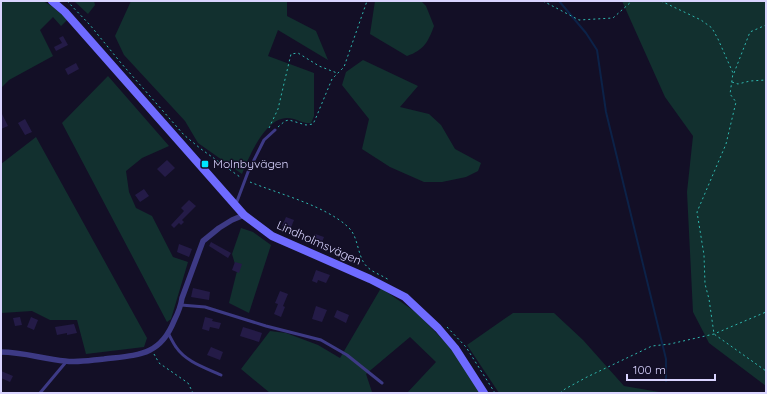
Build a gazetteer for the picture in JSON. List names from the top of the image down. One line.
{"streets":{"main road":["Lindholmsvägen"]},"places":{"transit":["Molnbyvägen"]},"scale_bar":"100 m"}
